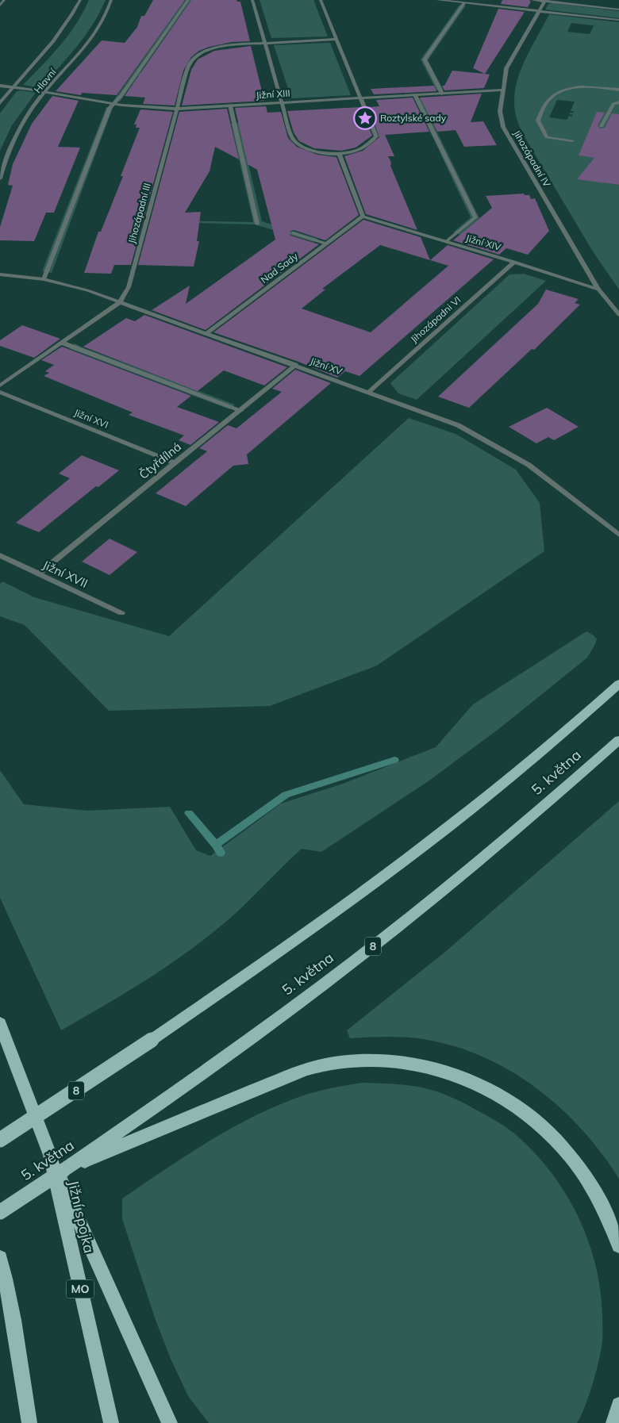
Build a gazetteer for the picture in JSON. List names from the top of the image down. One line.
{"streets":{"highway":["5. května","8","Jižní spojka","MO"],"street":["Hlavní","Jižní XIII","Jihozápadní IV","Jihozápadní III","Jižní XIV","Nad Sady","Jihozápadni VI","Jižní XV","Jižní XVI","Čtyřdílná","Jižní XVII"]},"crossings":[["Hlavní","Jižní XIII"],["Jižní XIII","Jihozápadní IV"],["Jižní XIII","Jihozápadní III"],["Jihozápadní IV","Jižní XIV"],["Jihozápadní III","Jižní XV"],["Jižní XIV","Nad Sady"],["Jižní XIV","Jihozápadni VI"],["Nad Sady","Jižní XV"],["Jihozápadni VI","Jižní XV"],["Jižní XV","Čtyřdílná"],["Jižní XVI","Čtyřdílná"],["Čtyřdílná","Jižní XVII"]],"places":{"place":["Roztylské sady"]}}
